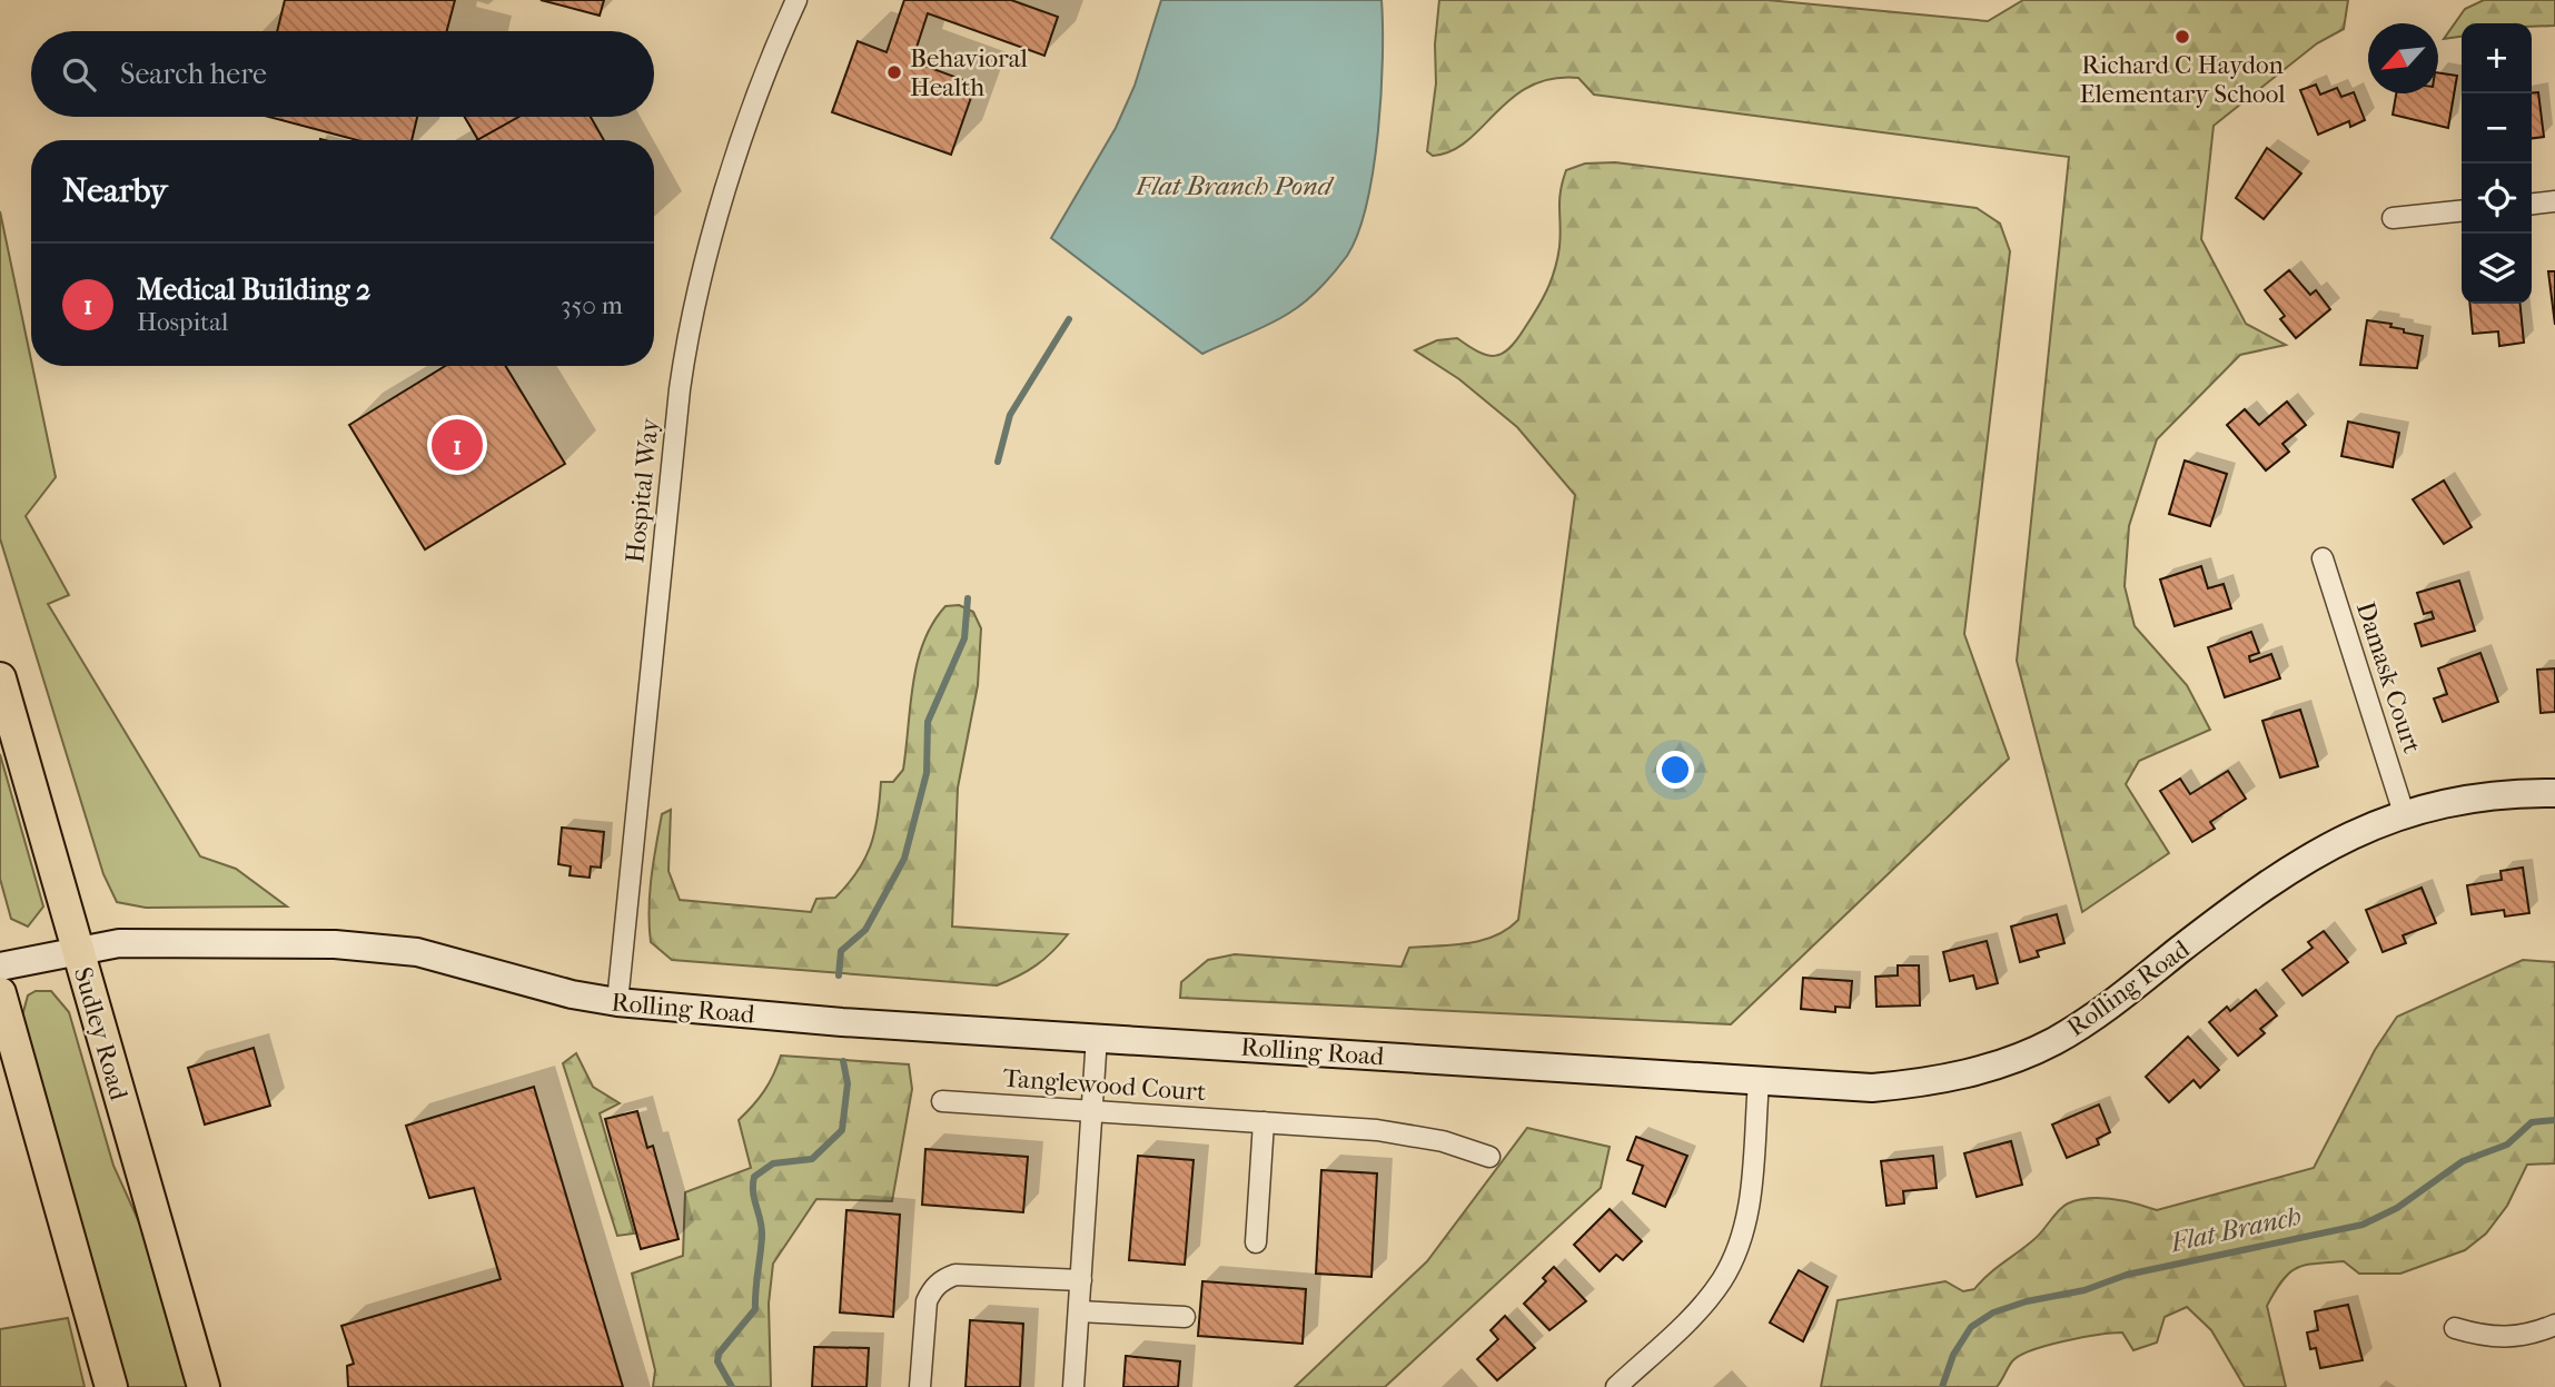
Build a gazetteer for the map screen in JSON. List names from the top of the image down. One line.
{"streets":{"main road":["Sudley Road"],"street":["Hospital Way","Damask Court","Rolling Road","Tanglewood Court"]},"crossings":[["Hospital Way","Rolling Road"],["Damask Court","Rolling Road"],["Rolling Road","Sudley Road"]],"water":["Flat Branch Pond","Flat Branch"],"places":["Richard C Haydon Elementary School","Behavioral Health"],"north":"bottom left","page":{"map_buttons":["+","−"],"search":"Search here","heading":"Nearby","list":[{"mark":"1","name":"Medical Building 2","note":"Hospital","value":"350 m"}],"pins":"1"}}
